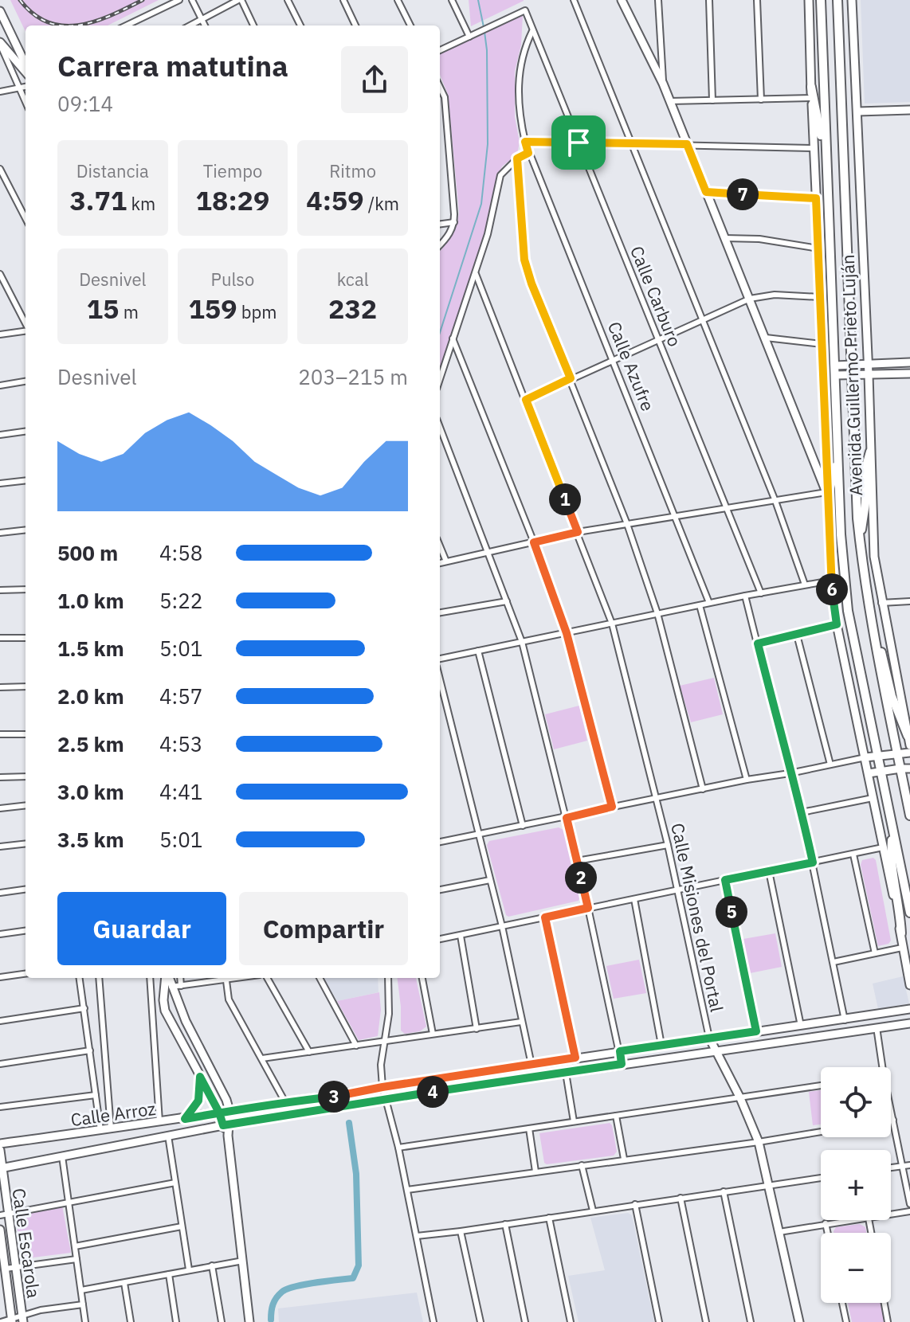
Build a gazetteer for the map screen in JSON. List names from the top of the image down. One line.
{"streets":{"main road":["Avenida Guillermo Prieto Luján"],"street":["Calle Carburo","Calle Azufre","Calle Misiones del Portal","Calle Arroz","Calle Escarola"]},"crossings":[["Calle Carburo","Calle Azufre"],["Calle Misiones del Portal","Calle Arroz"],["Calle Arroz","Calle Escarola"]],"page":{"heading":["Carrera matutina","09:14"],"stats":[["Distancia","3.71 km"],["Tiempo","18:29"],["Ritmo","4:59 /km"],["Desnivel","15 m"],["Pulso","159 bpm"],["kcal","232"]],"pins":["7","1","6","2","5","4","3"],"chart":["Desnivel","203–215 m"],"list":[{"name":"500 m","note":"4:58"},{"name":"1.0 km","note":"5:22"},{"name":"1.5 km","note":"5:01"},{"name":"2.0 km","note":"4:57"},{"name":"2.5 km","note":"4:53"},{"name":"3.0 km","note":"4:41"},{"name":"3.5 km","note":"5:01"}],"buttons":["Guardar","Compartir"],"map_buttons":["+","−"]}}
